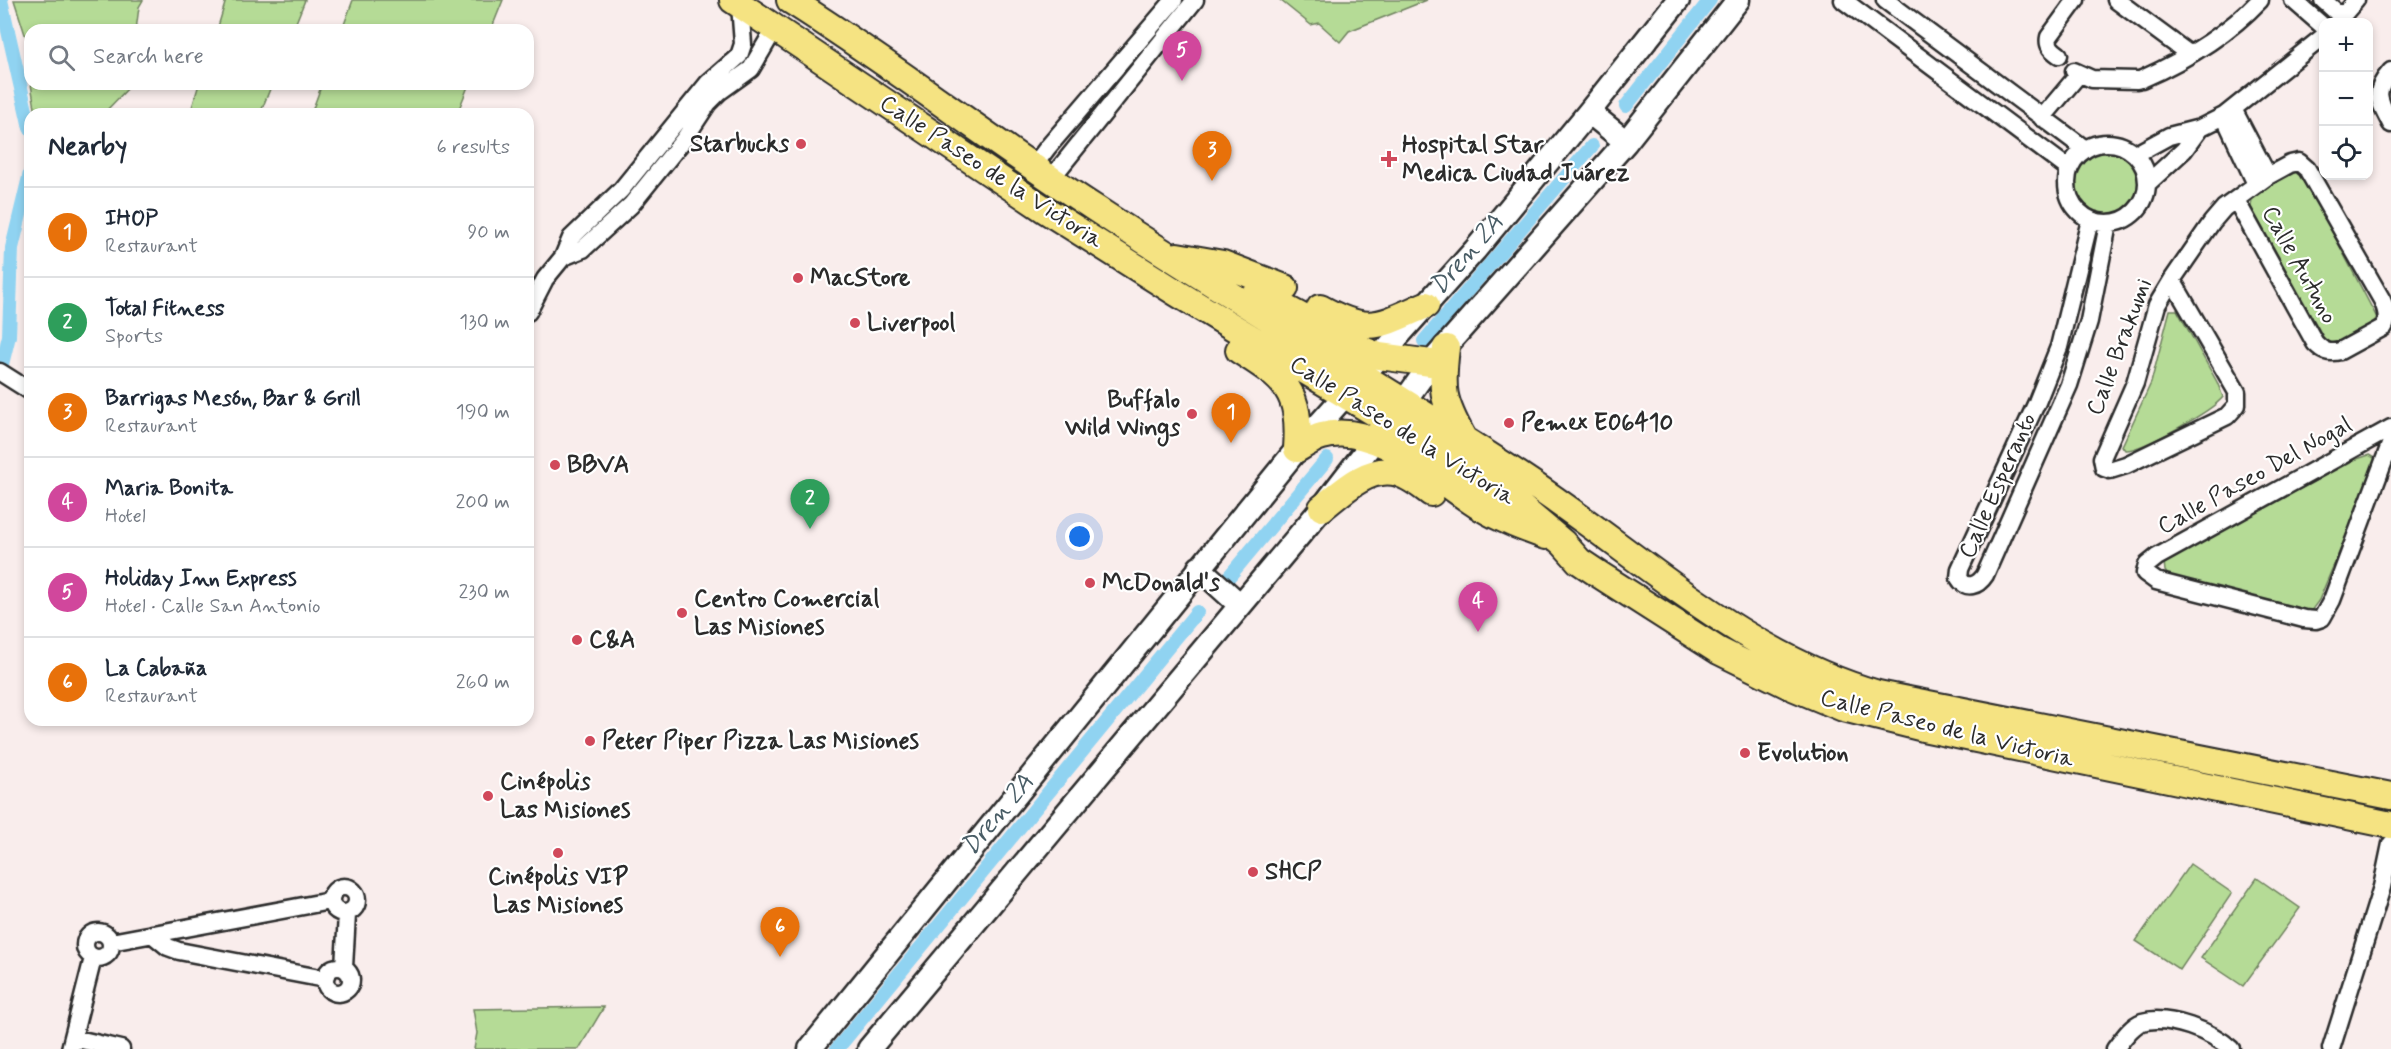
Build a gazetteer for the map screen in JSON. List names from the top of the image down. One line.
{"streets":{"main road":["Calle Paseo de la Victoria"],"street":["Calle Autuno","Calle Brakumi","Calle Paseo Del Nogal","Calle Esperanto"]},"crossings":[["Calle Autuno","Calle Brakumi"]],"water":["Dren 2A"],"places":{"other":["Starbucks","MacStore","Liverpool","Buffalo Wild Wings","Pemex E06410","BBVA","McDonald's","Centro Comercial Las Misiones","C&A","Peter Piper Pizza Las Misiones","Evolution","Cinépolis Las Misiones","Cinépolis VIP Las Misiones","SHCP"],"health":["Hospital Star Medica Ciudad Juárez"]},"page":{"map_buttons":["+","−"],"search":"Search here","pins":["5","3","1","2","4","6"],"heading":["Nearby","6 results"],"list":[{"mark":"1","name":"IHOP","note":"Restaurant","value":"90 m"},{"mark":"2","name":"Total Fitness","note":"Sports","value":"130 m"},{"mark":"3","name":"Barrigas Mesón, Bar & Grill","note":"Restaurant","value":"190 m"},{"mark":"4","name":"Maria Bonita","note":"Hotel","value":"200 m"},{"mark":"5","name":"Holiday Inn Express","note":"Hotel · Calle San Antonio","value":"230 m"},{"mark":"6","name":"La Cabaña","note":"Restaurant","value":"260 m"}]}}
